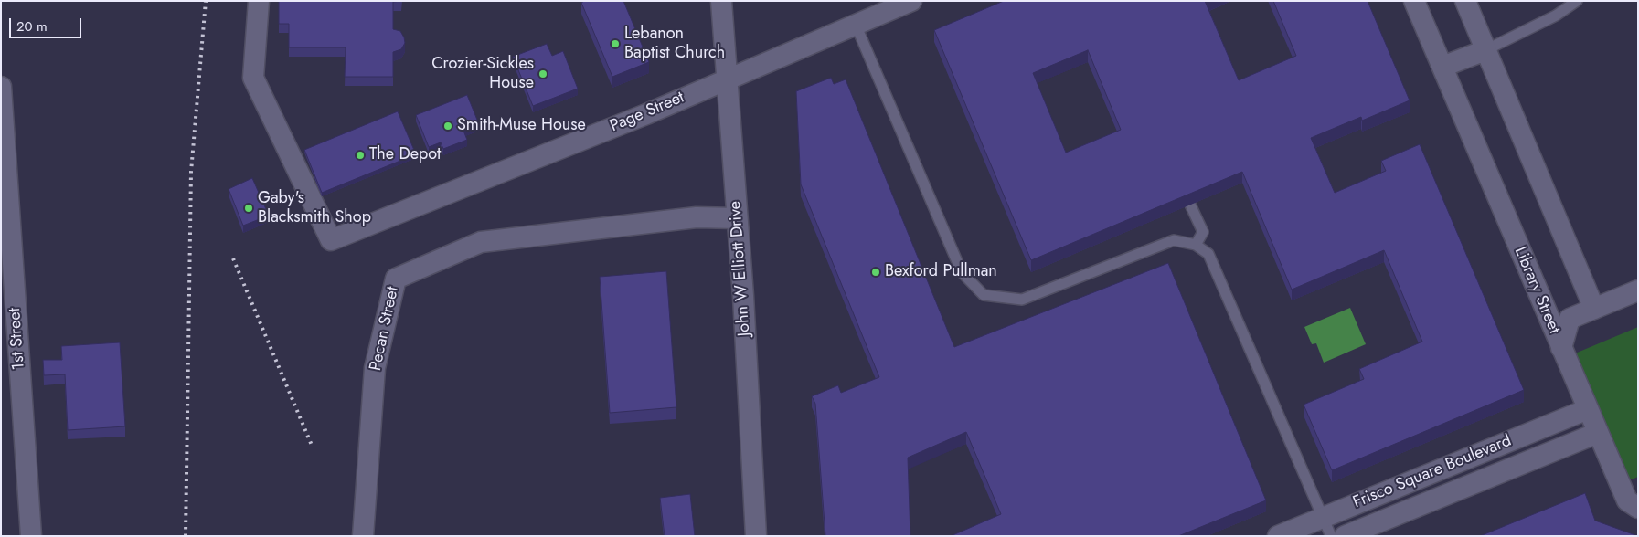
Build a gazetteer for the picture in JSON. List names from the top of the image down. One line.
{"streets":{"street":["Page Street","John W Elliott Drive","Library Street","Pecan Street","1st Street","Frisco Square Boulevard"]},"crossings":[["Page Street","John W Elliott Drive"],["John W Elliott Drive","Pecan Street"],["Library Street","Frisco Square Boulevard"]],"places":["Lebanon Baptist Church","Crozier-Sickles House","Smith-Muse House","The Depot","Gaby's Blacksmith Shop","Bexford Pullman"],"scale_bar":"20 m"}
